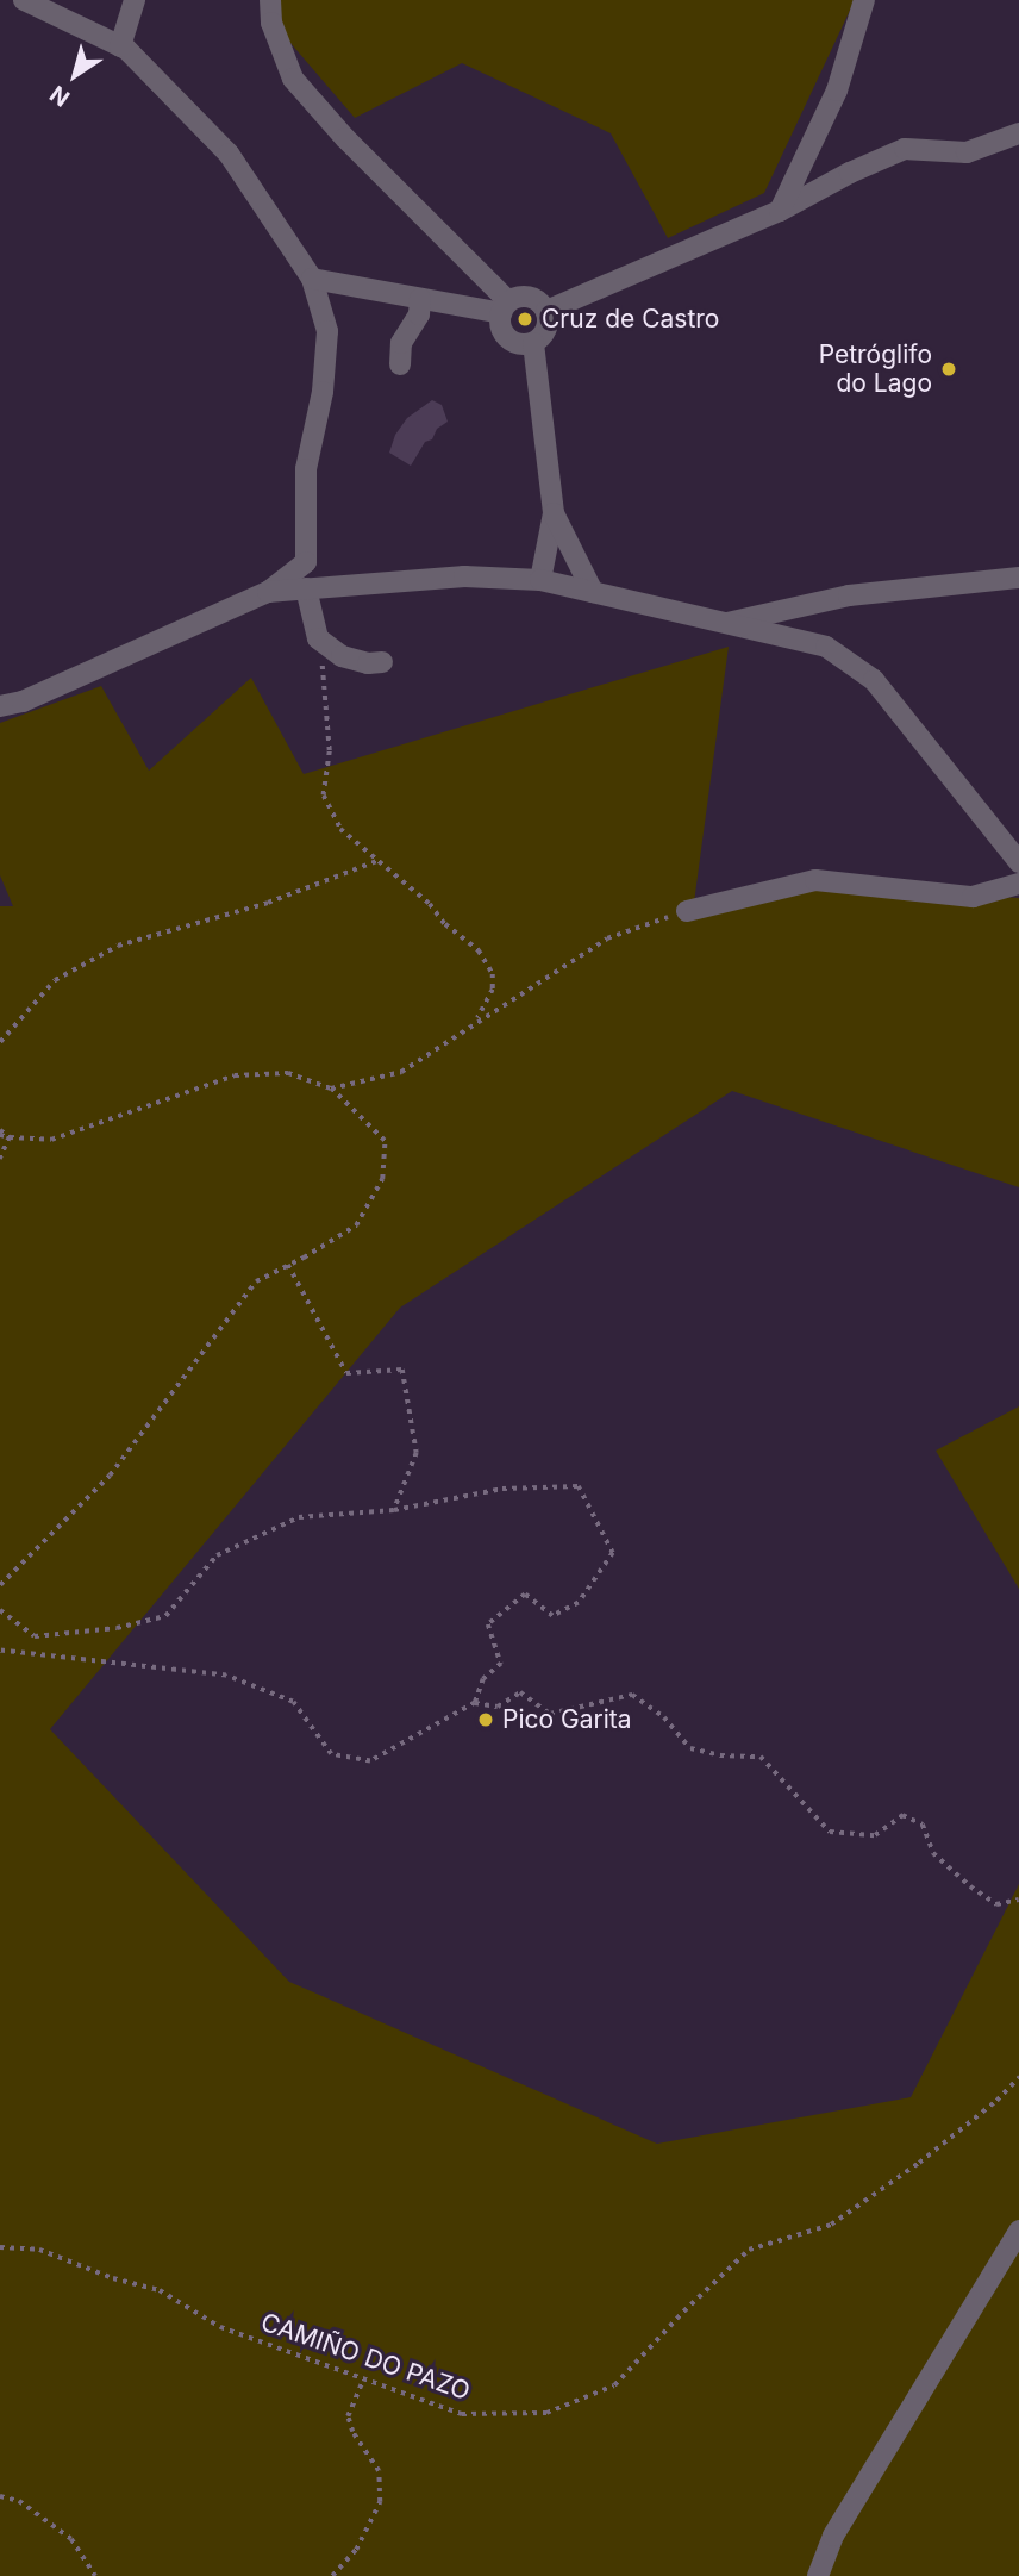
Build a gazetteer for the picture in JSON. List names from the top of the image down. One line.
{"streets":{"path":["CAMIÑO DO PAZO"]},"places":["Cruz de Castro","Petróglifo do Lago","Pico Garita"],"north":"bottom left"}
